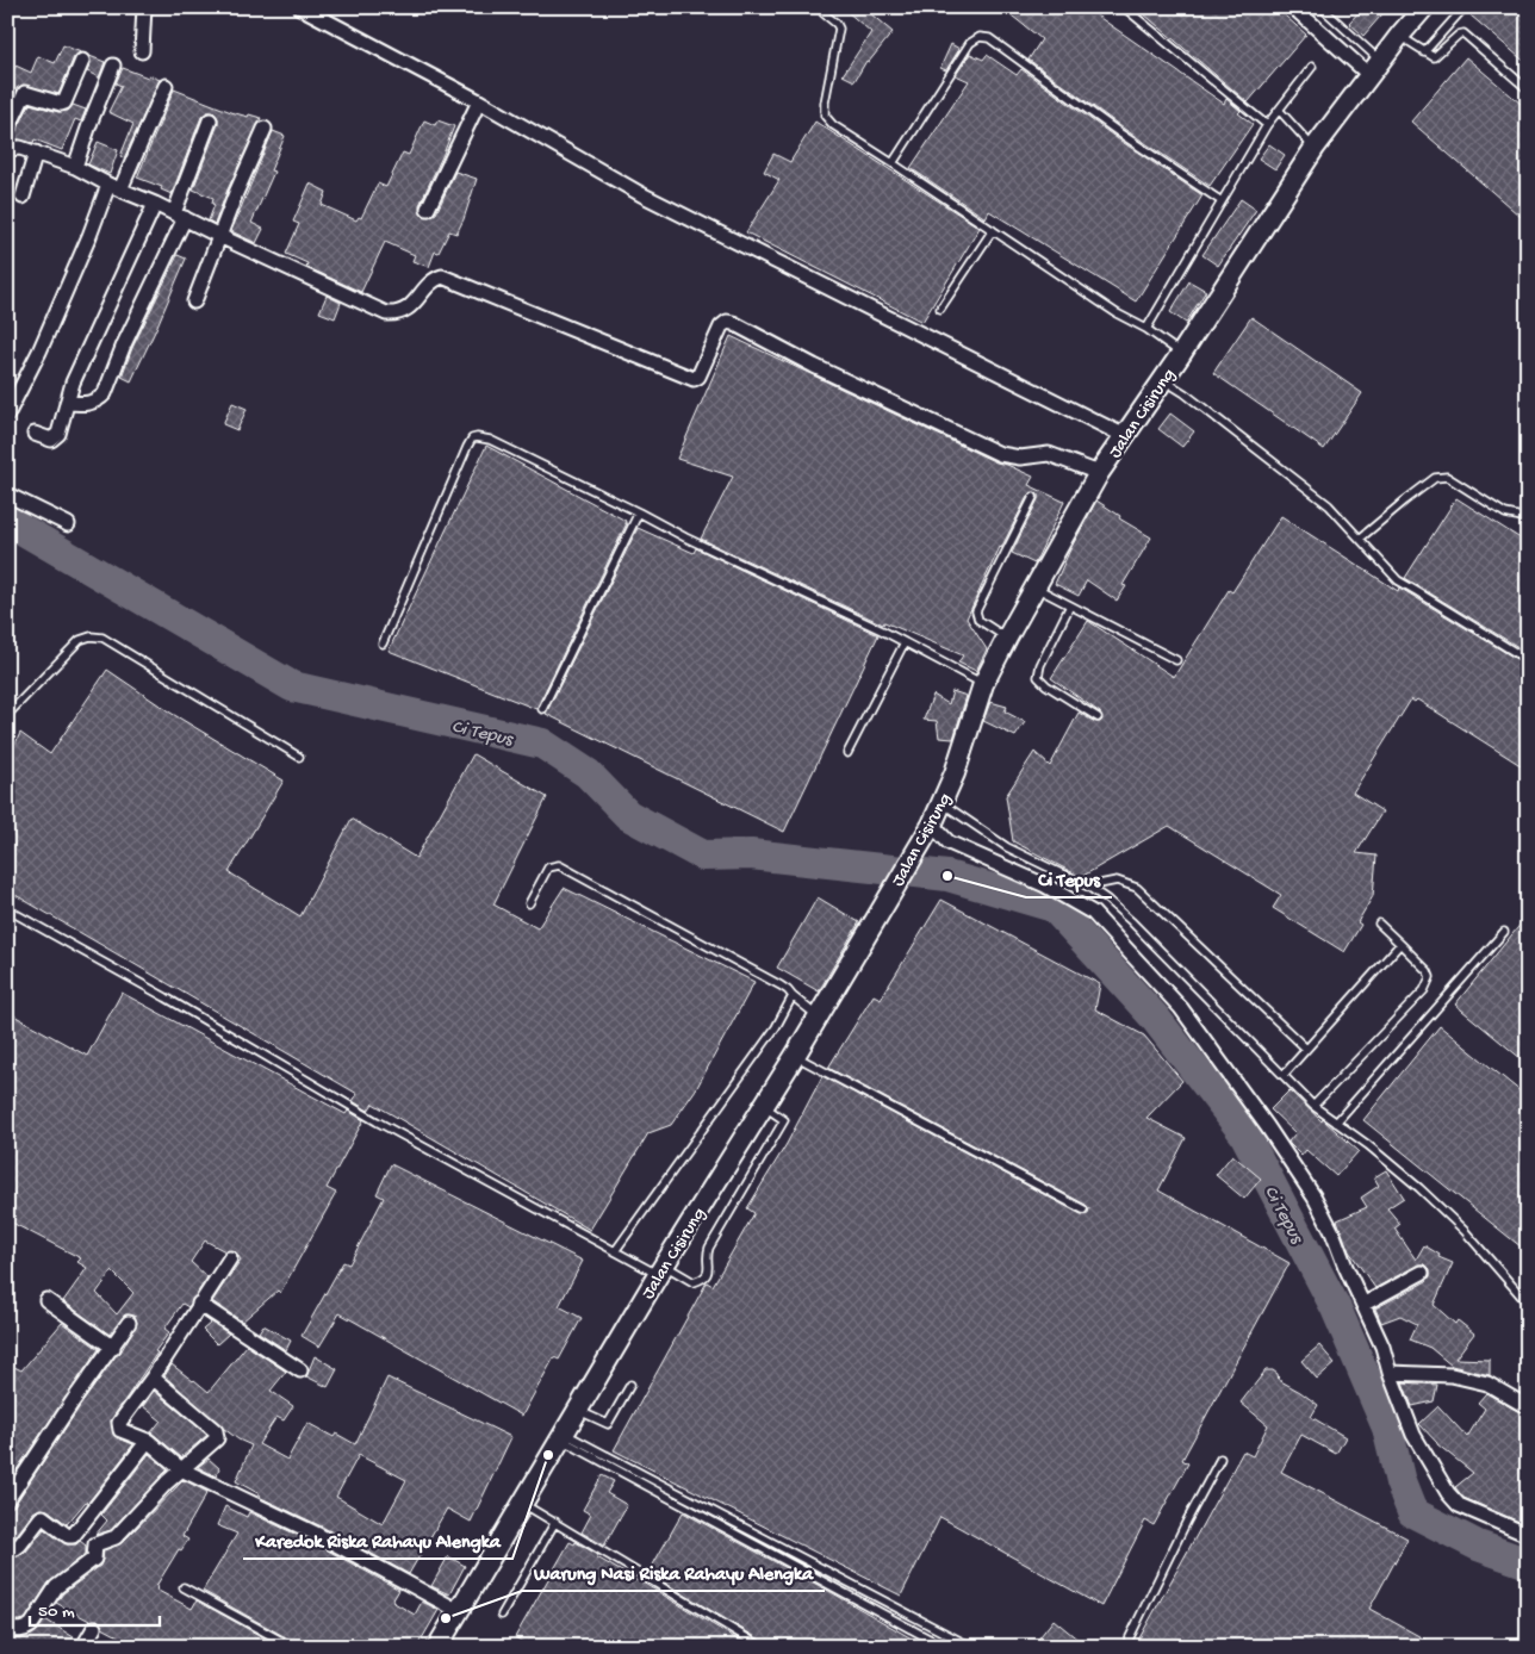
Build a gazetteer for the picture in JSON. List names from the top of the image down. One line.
{"streets":{"main road":["Jalan Cisirung"]},"water":["Ci Tepus"],"places":["Ci Tepus","Karedok Riska Rahayu Alengka","Warung Nasi Riska Rahayu Alengka"],"scale_bar":"50 m"}
